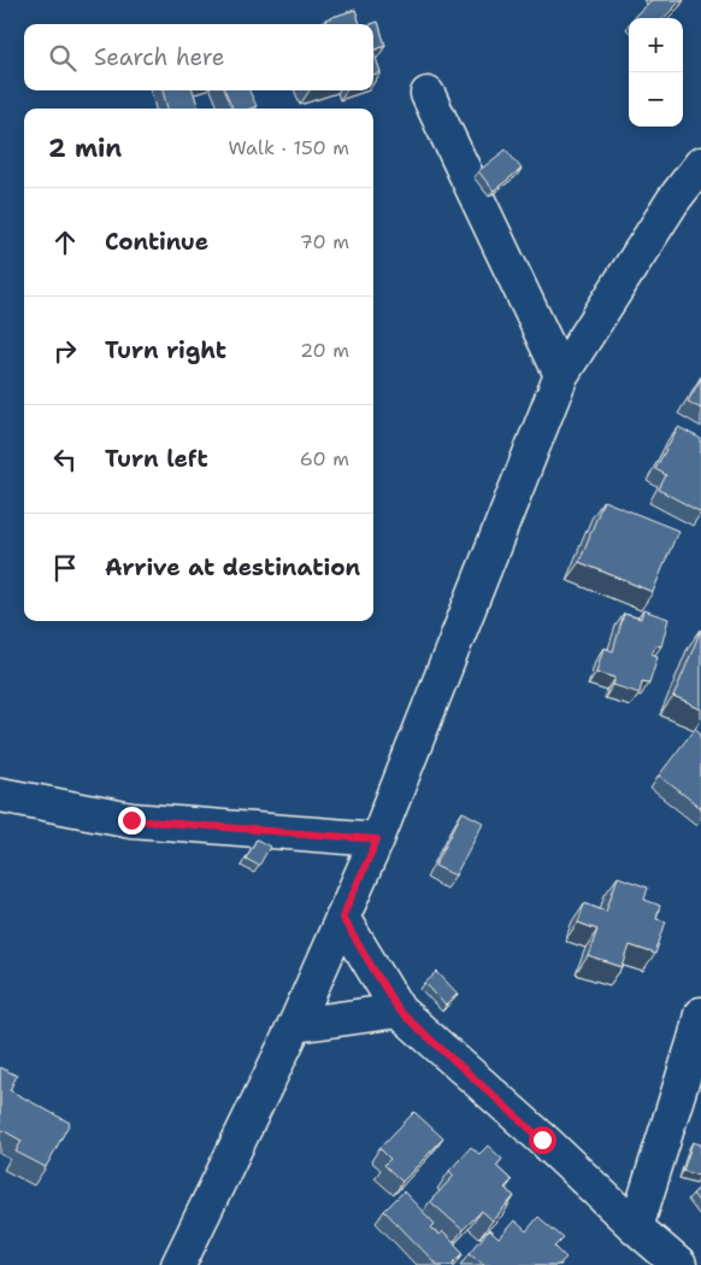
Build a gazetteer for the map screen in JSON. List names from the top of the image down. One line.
{"page":{"map_buttons":["+","−"],"search":"Search here","heading":["2 min","Walk · 150 m"],"list":[["Continue","70 m"],["Turn right","20 m"],["Turn left","60 m"],"Arrive at destination"]}}
